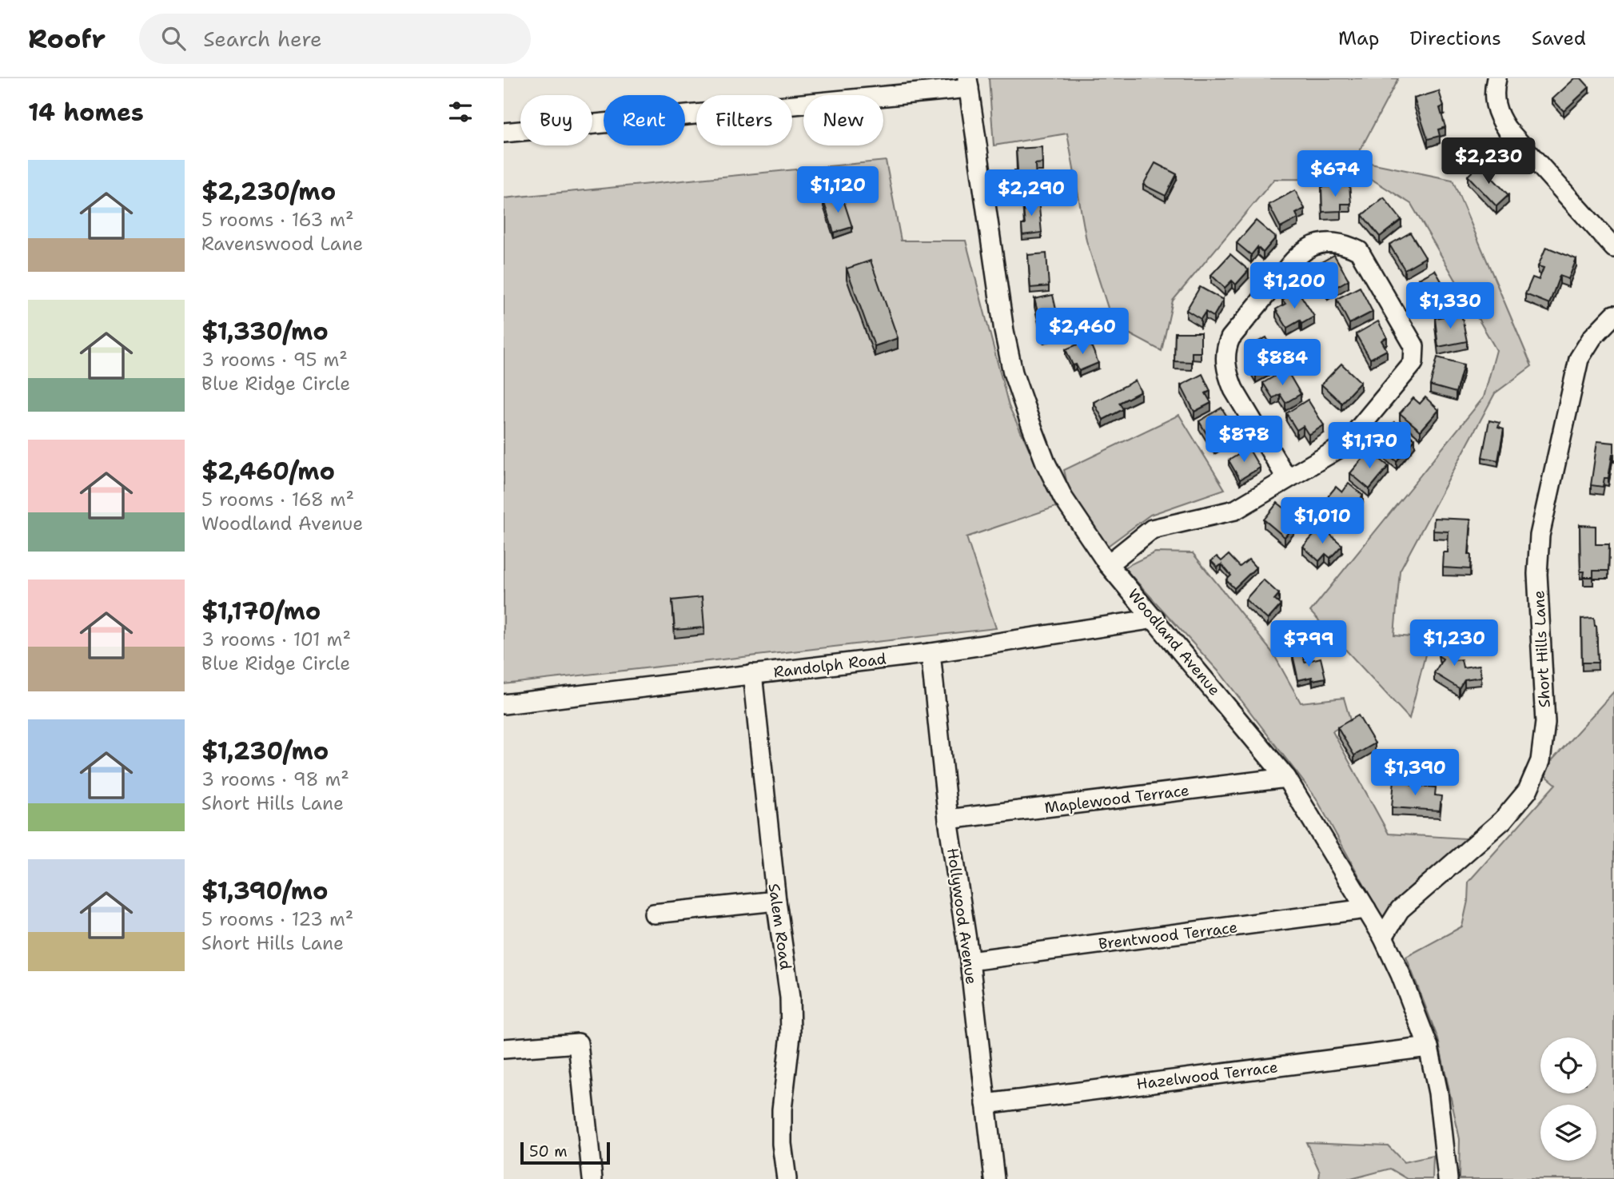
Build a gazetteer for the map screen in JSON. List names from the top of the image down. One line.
{"streets":{"street":["Woodland Avenue","Short Hills Lane","Randolph Road","Maplewood Terrace","Hollywood Avenue","Salem Road","Brentwood Terrace","Hazelwood Terrace"]},"crossings":[["Woodland Avenue","Short Hills Lane"],["Woodland Avenue","Randolph Road"],["Woodland Avenue","Maplewood Terrace"],["Woodland Avenue","Brentwood Terrace"],["Woodland Avenue","Hazelwood Terrace"],["Randolph Road","Hollywood Avenue"],["Randolph Road","Salem Road"],["Maplewood Terrace","Hollywood Avenue"],["Hollywood Avenue","Brentwood Terrace"],["Hollywood Avenue","Hazelwood Terrace"]],"scale_bar":"50 m","page":{"header":"Roofr","search":"Search here","nav":["Map","Directions","Saved"],"heading":"14 homes","chip":["Buy","Rent","Filters","New"],"price":["$2,230","$674","$1,120","$2,290","$1,200","$1,330","$2,460","$884","$878","$1,170","$1,010","$1,230","$799","$1,390"],"list":[{"name":"$2,230/mo","note":"5 rooms · 163 m² · Ravenswood Lane"},{"name":"$1,330/mo","note":"3 rooms · 95 m² · Blue Ridge Circle"},{"name":"$2,460/mo","note":"5 rooms · 168 m² · Woodland Avenue"},{"name":"$1,170/mo","note":"3 rooms · 101 m² · Blue Ridge Circle"},{"name":"$1,230/mo","note":"3 rooms · 98 m² · Short Hills Lane"},{"name":"$1,390/mo","note":"5 rooms · 123 m² · Short Hills Lane"}],"scale":"50 m"}}
